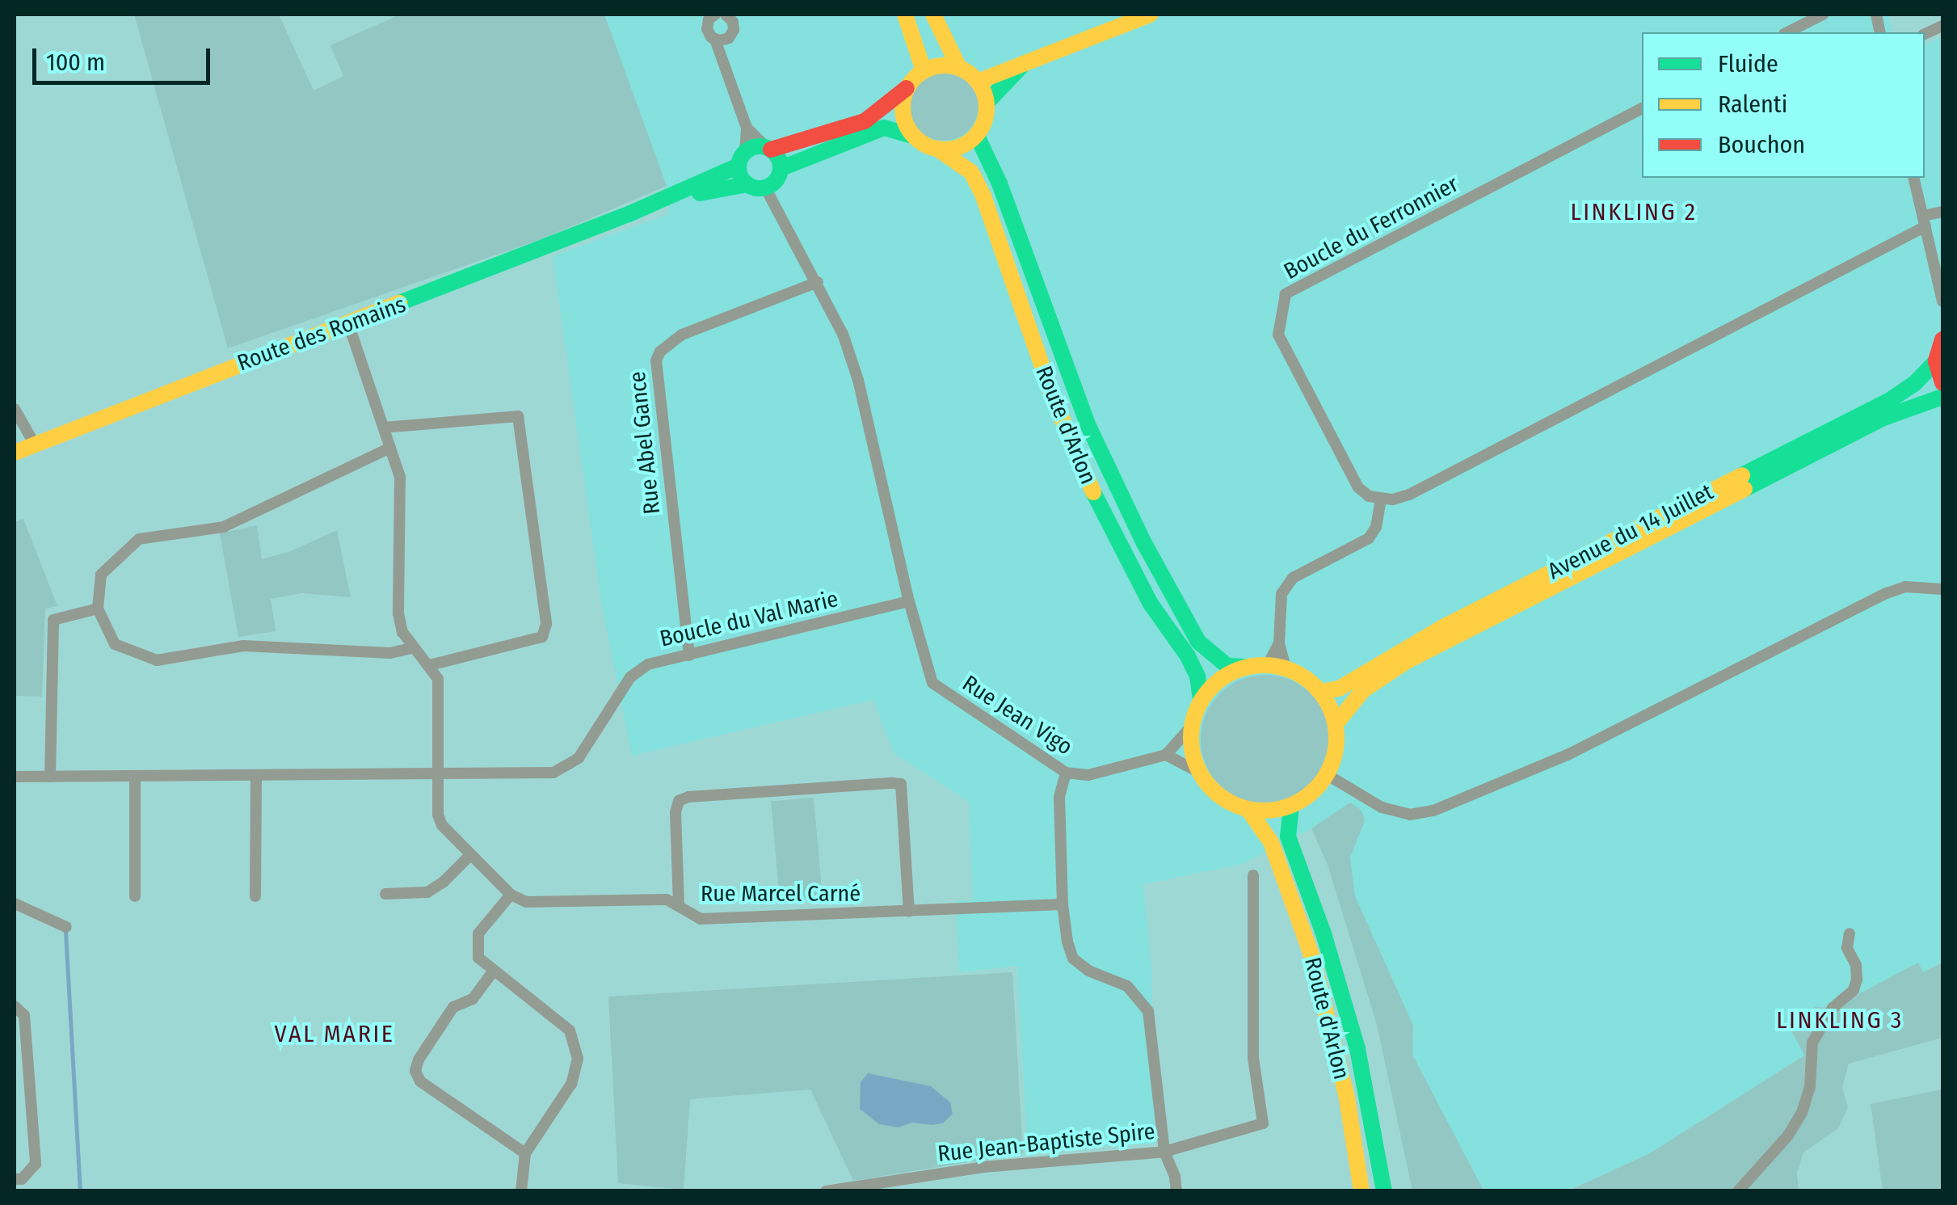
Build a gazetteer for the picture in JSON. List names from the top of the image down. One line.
{"streets":{"main road":["Route des Romains","Route d'Arlon","Avenue du 14 Juillet"],"street":["Boucle du Ferronnier","Rue Abel Gance","Boucle du Val Marie","Rue Jean Vigo","Rue Marcel Carné","Rue Jean-Baptiste Spire"]},"crossings":[["Route des Romains","Route d'Arlon"],["Route d'Arlon","Avenue du 14 Juillet"],["Rue Abel Gance","Boucle du Val Marie"],["Boucle du Val Marie","Rue Jean Vigo"]],"districts":["LINKLING 2","LINKLING 3","VAL MARIE"],"legend":["Fluide","Ralenti","Bouchon"],"scale_bar":"100 m"}
